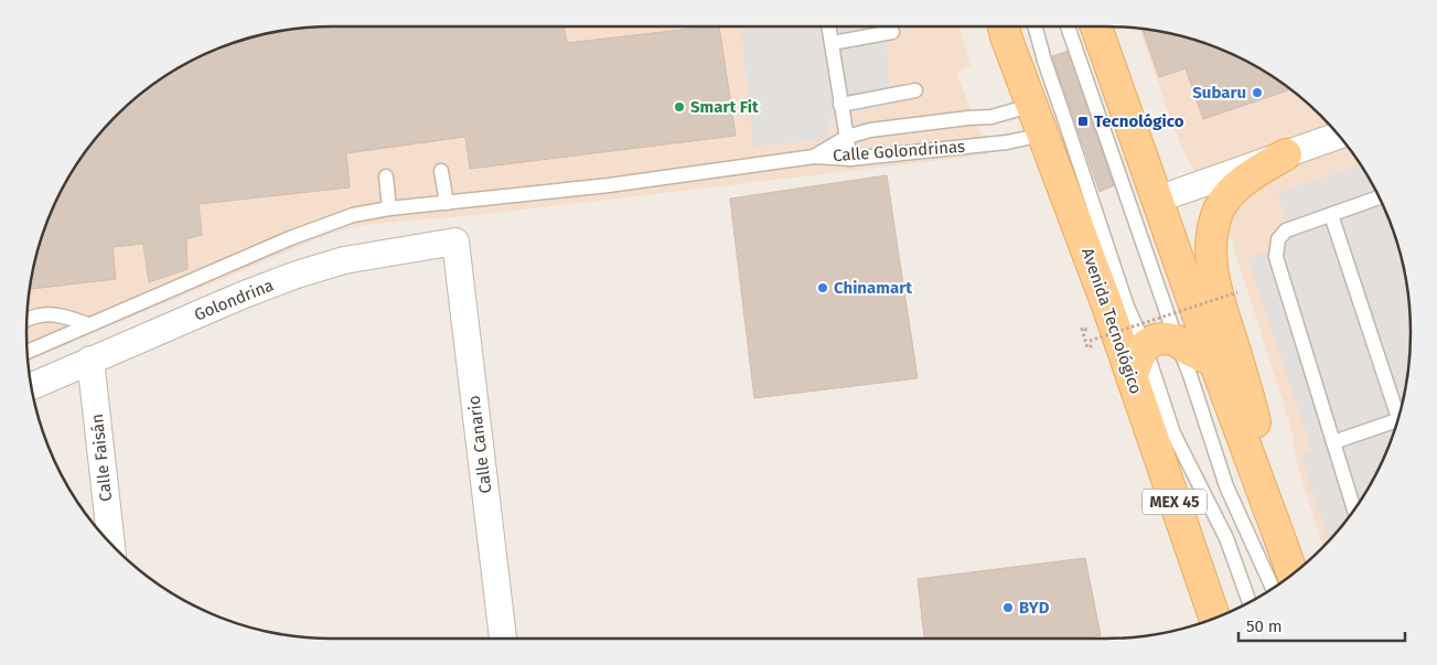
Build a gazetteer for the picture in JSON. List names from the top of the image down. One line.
{"streets":{"main road":["Avenida Tecnológico","MEX 45"],"street":["Golondrina","Calle Canario","Calle Faisán"],"lane":["Calle Golondrinas"]},"crossings":[["Calle Golondrinas","Avenida Tecnológico"],["Golondrina","Calle Canario"],["Golondrina","Calle Faisán"]],"places":{"other":["Subaru","Smart Fit","Chinamart","BYD"],"transit":["Tecnológico"]},"scale_bar":"50 m"}
